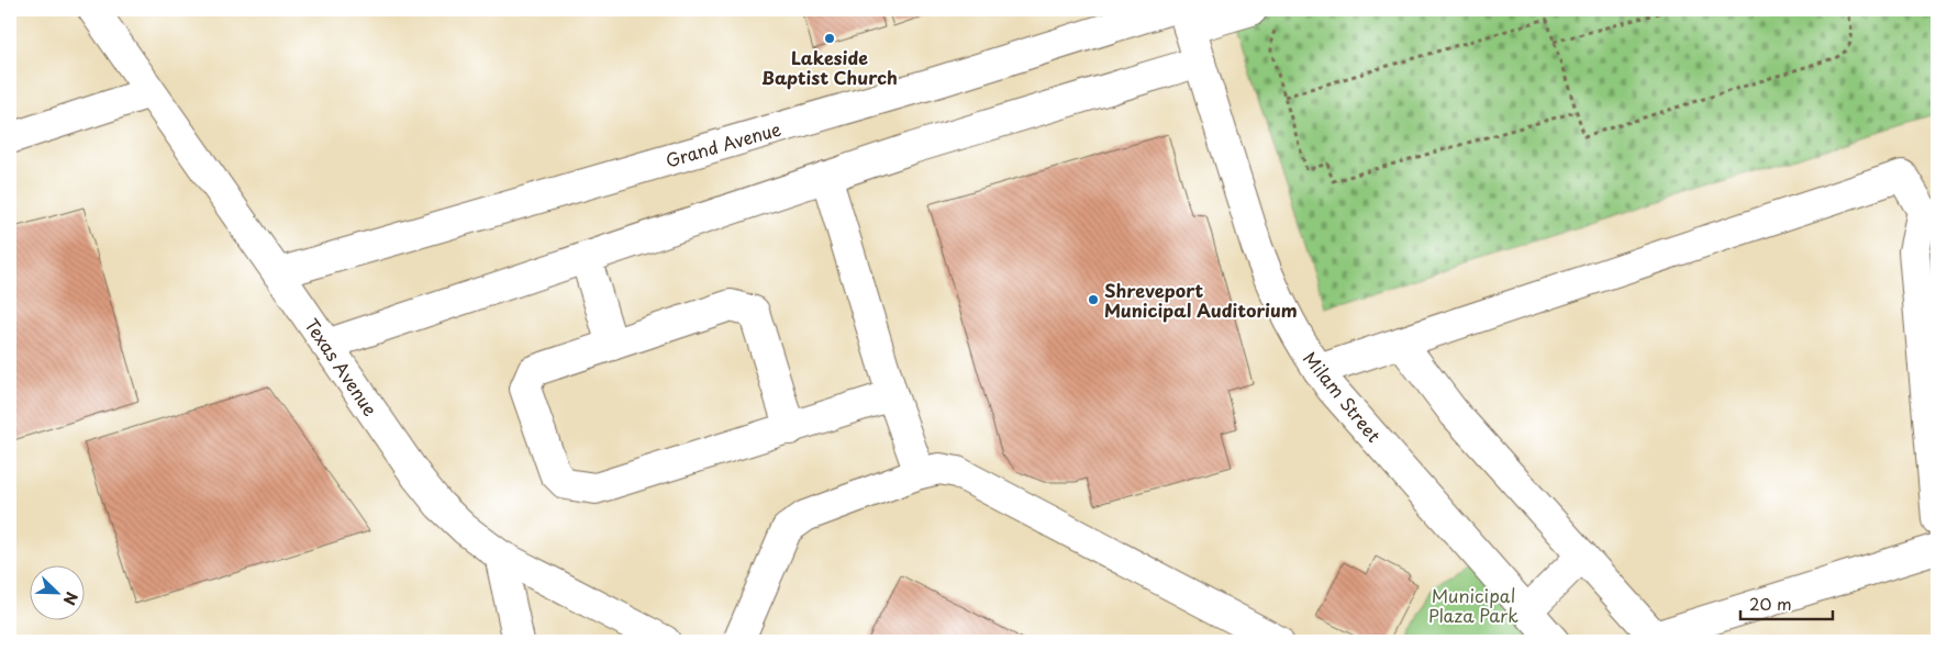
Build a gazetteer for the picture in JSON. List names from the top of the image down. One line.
{"streets":{"street":["Grand Avenue","Texas Avenue","Milam Street"]},"crossings":[["Grand Avenue","Texas Avenue"]],"parks":["Municipal Plaza Park"],"places":["Lakeside Baptist Church","Shreveport Municipal Auditorium"],"scale_bar":"20 m","north":"bottom right"}
